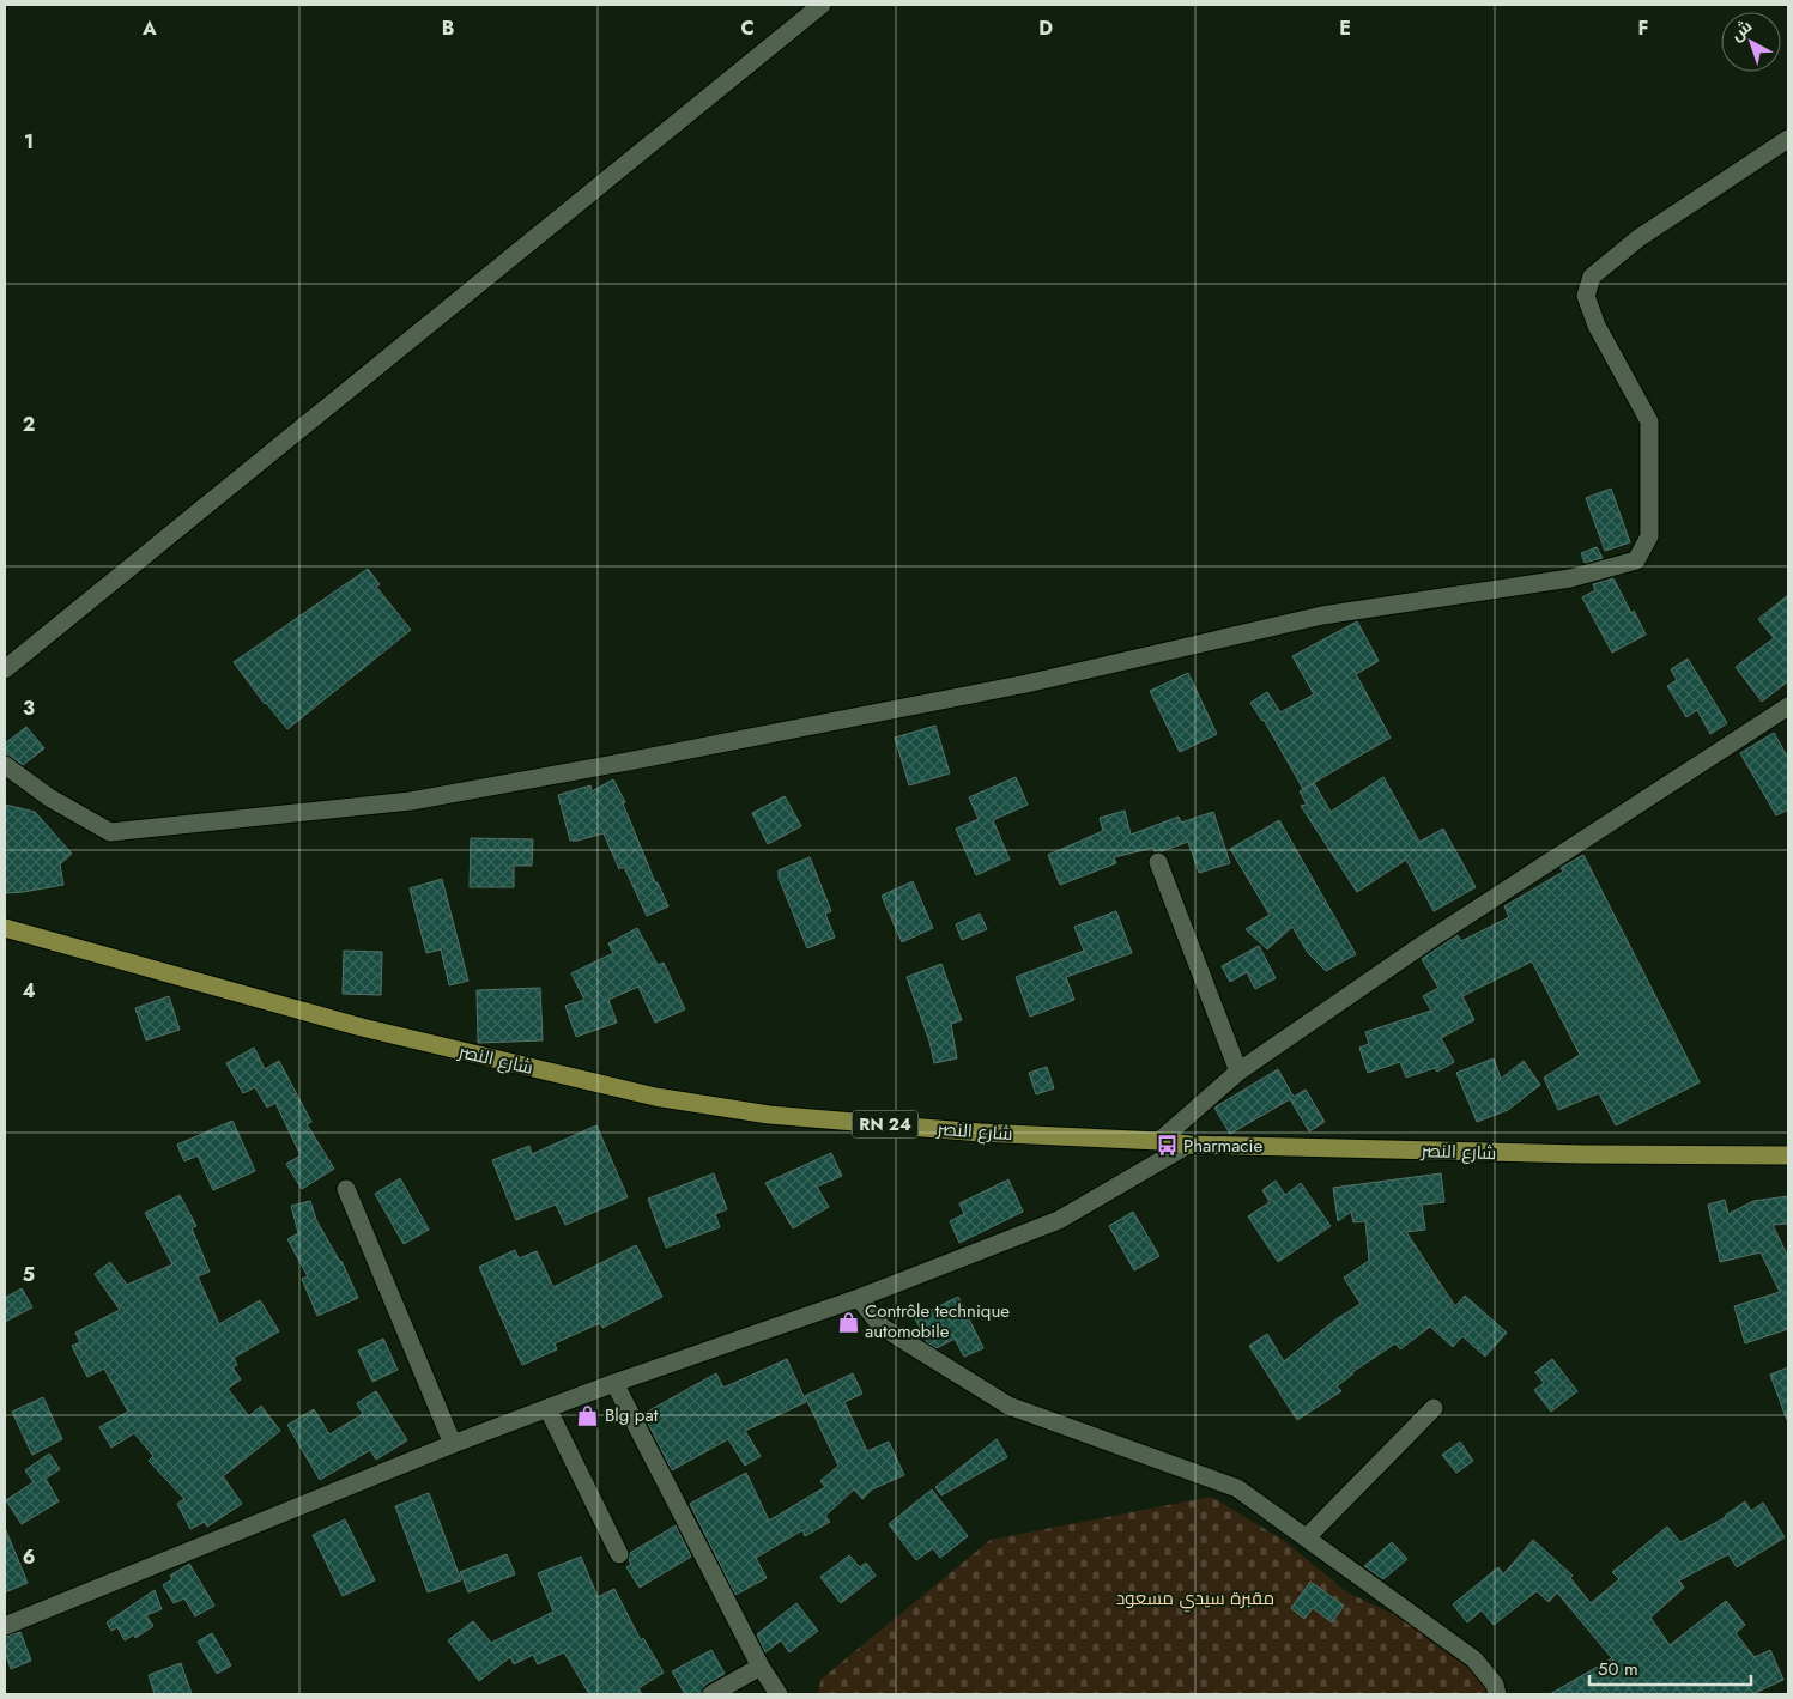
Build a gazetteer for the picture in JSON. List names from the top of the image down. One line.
{"streets":{"main road":["شارع النصر","RN 24"]},"parks":["مقبرة سيدي مسعود"],"places":{"bus stop":["Pharmacie"],"shop":["Contrôle technique automobile","Blg pat"]},"scale_bar":"50 m","north":"top left","grid":{"columns":["A","B","C","D","E","F"],"rows":["1","2","3","4","5","6"]}}
